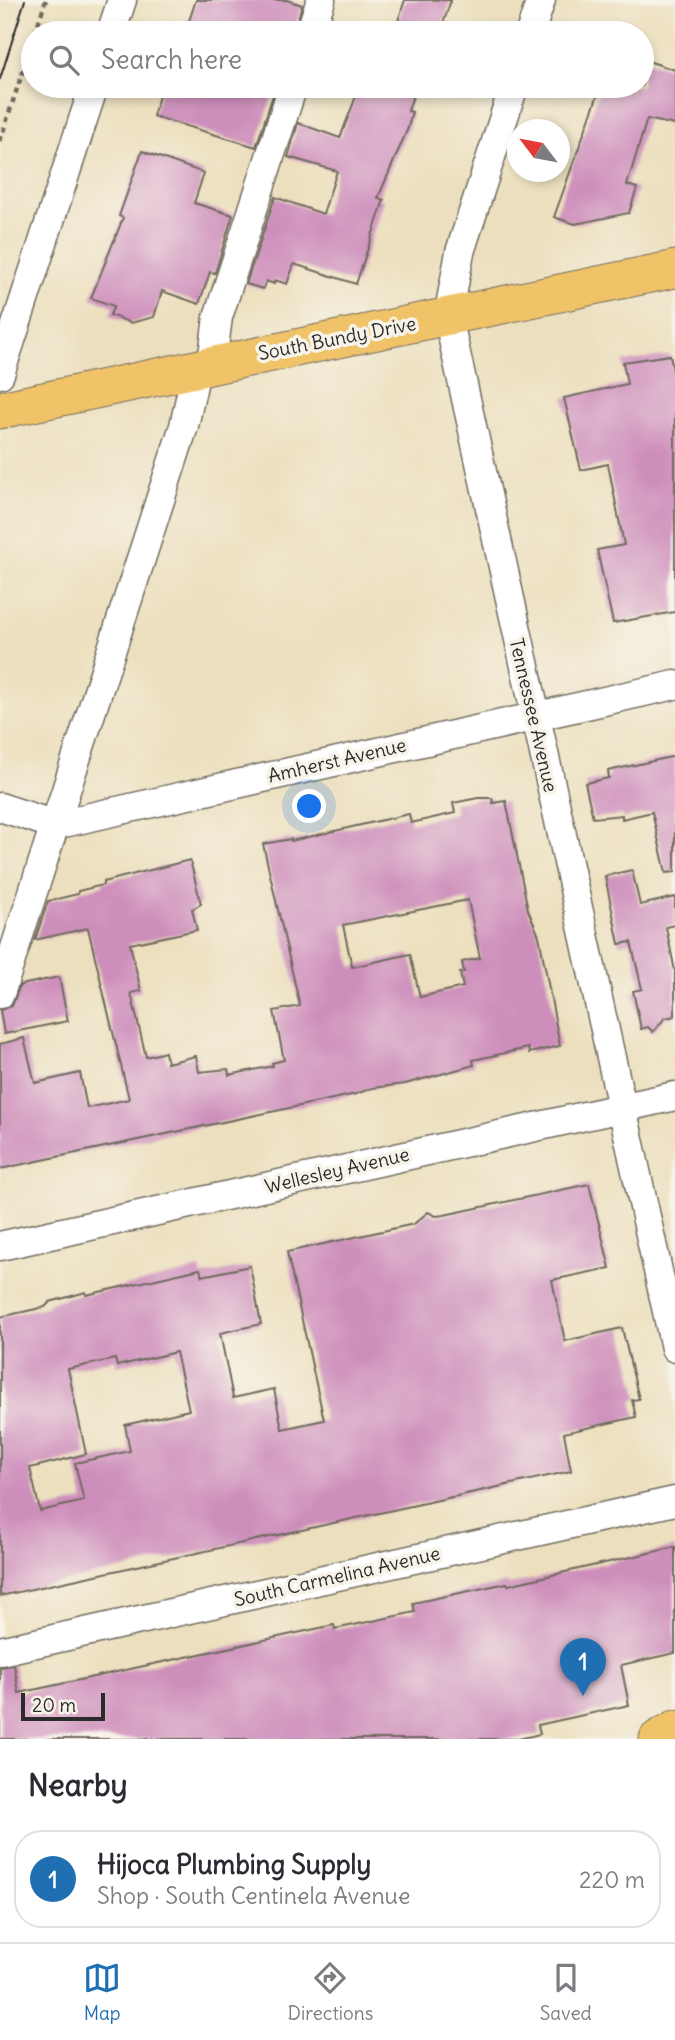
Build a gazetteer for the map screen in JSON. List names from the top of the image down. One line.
{"streets":{"main road":["South Bundy Drive"],"street":["Tennessee Avenue","Amherst Avenue","Wellesley Avenue","South Carmelina Avenue"]},"crossings":[["South Bundy Drive","Tennessee Avenue"],["Tennessee Avenue","Amherst Avenue"],["Tennessee Avenue","Wellesley Avenue"]],"scale_bar":"20 m","north":"top left","page":{"search":"Search here","pins":"1","scale":"20 m","heading":"Nearby","list":[{"mark":"1","name":"Hijoca Plumbing Supply","note":"Shop · South Centinela Avenue","value":"220 m"}],"nav":["Map","Directions","Saved"]}}
